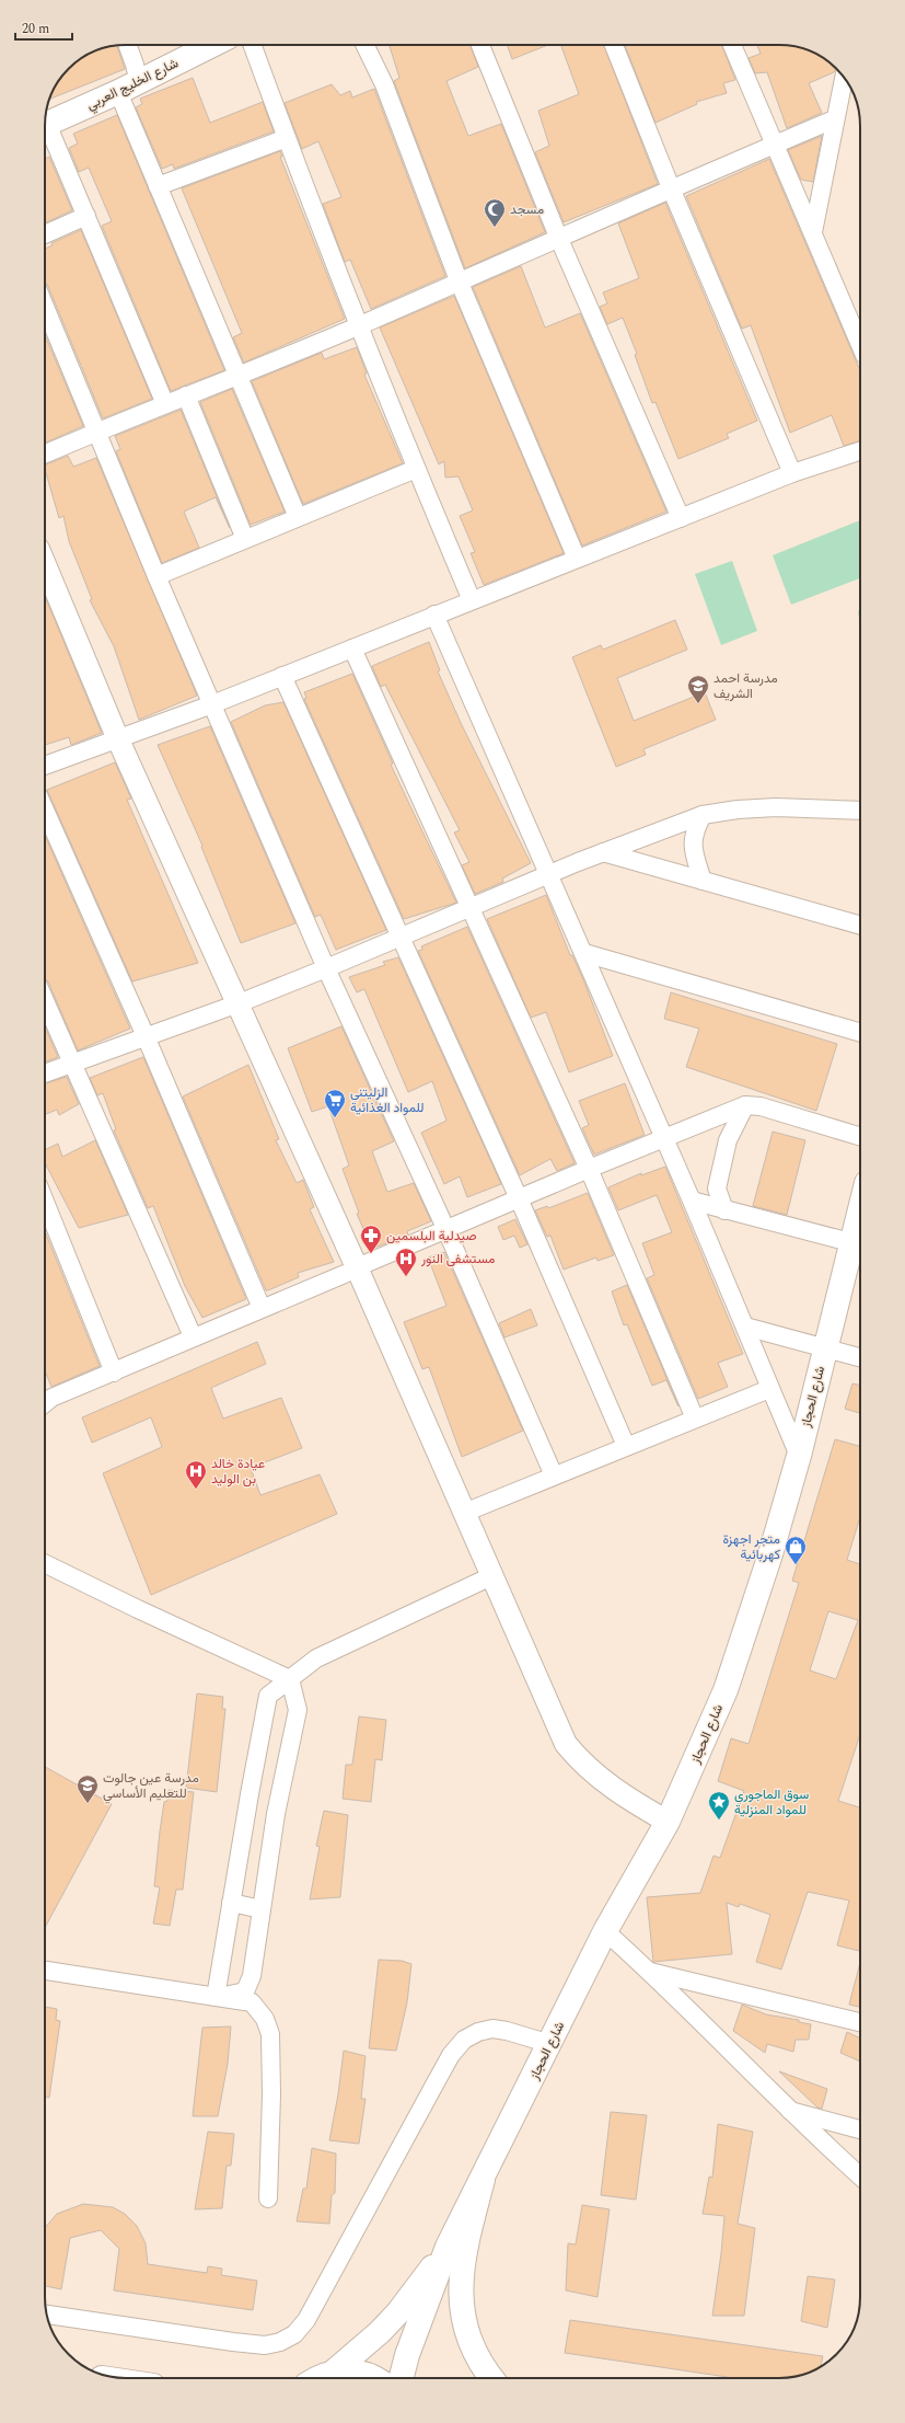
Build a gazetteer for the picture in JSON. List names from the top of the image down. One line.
{"streets":{"main road":["شارع الخليج العربي","شارع الحجاز"]},"places":{"mosque":["مسجد"],"school or university":["مدرسة احمد الشريف","مدرسة عين جالوت للتعليم الأساسي"],"supermarket":["الزليتني للمواد الغذائية"],"pharmacy":["صيدلية البلسمين"],"hospital":["مستشفى النور","عيادة خالد بن الوليد"],"shop":["متجر اجهزة كهربائية"],"place":["سوق الماجوري للمواد المنزلية"]},"scale_bar":"20 m"}
